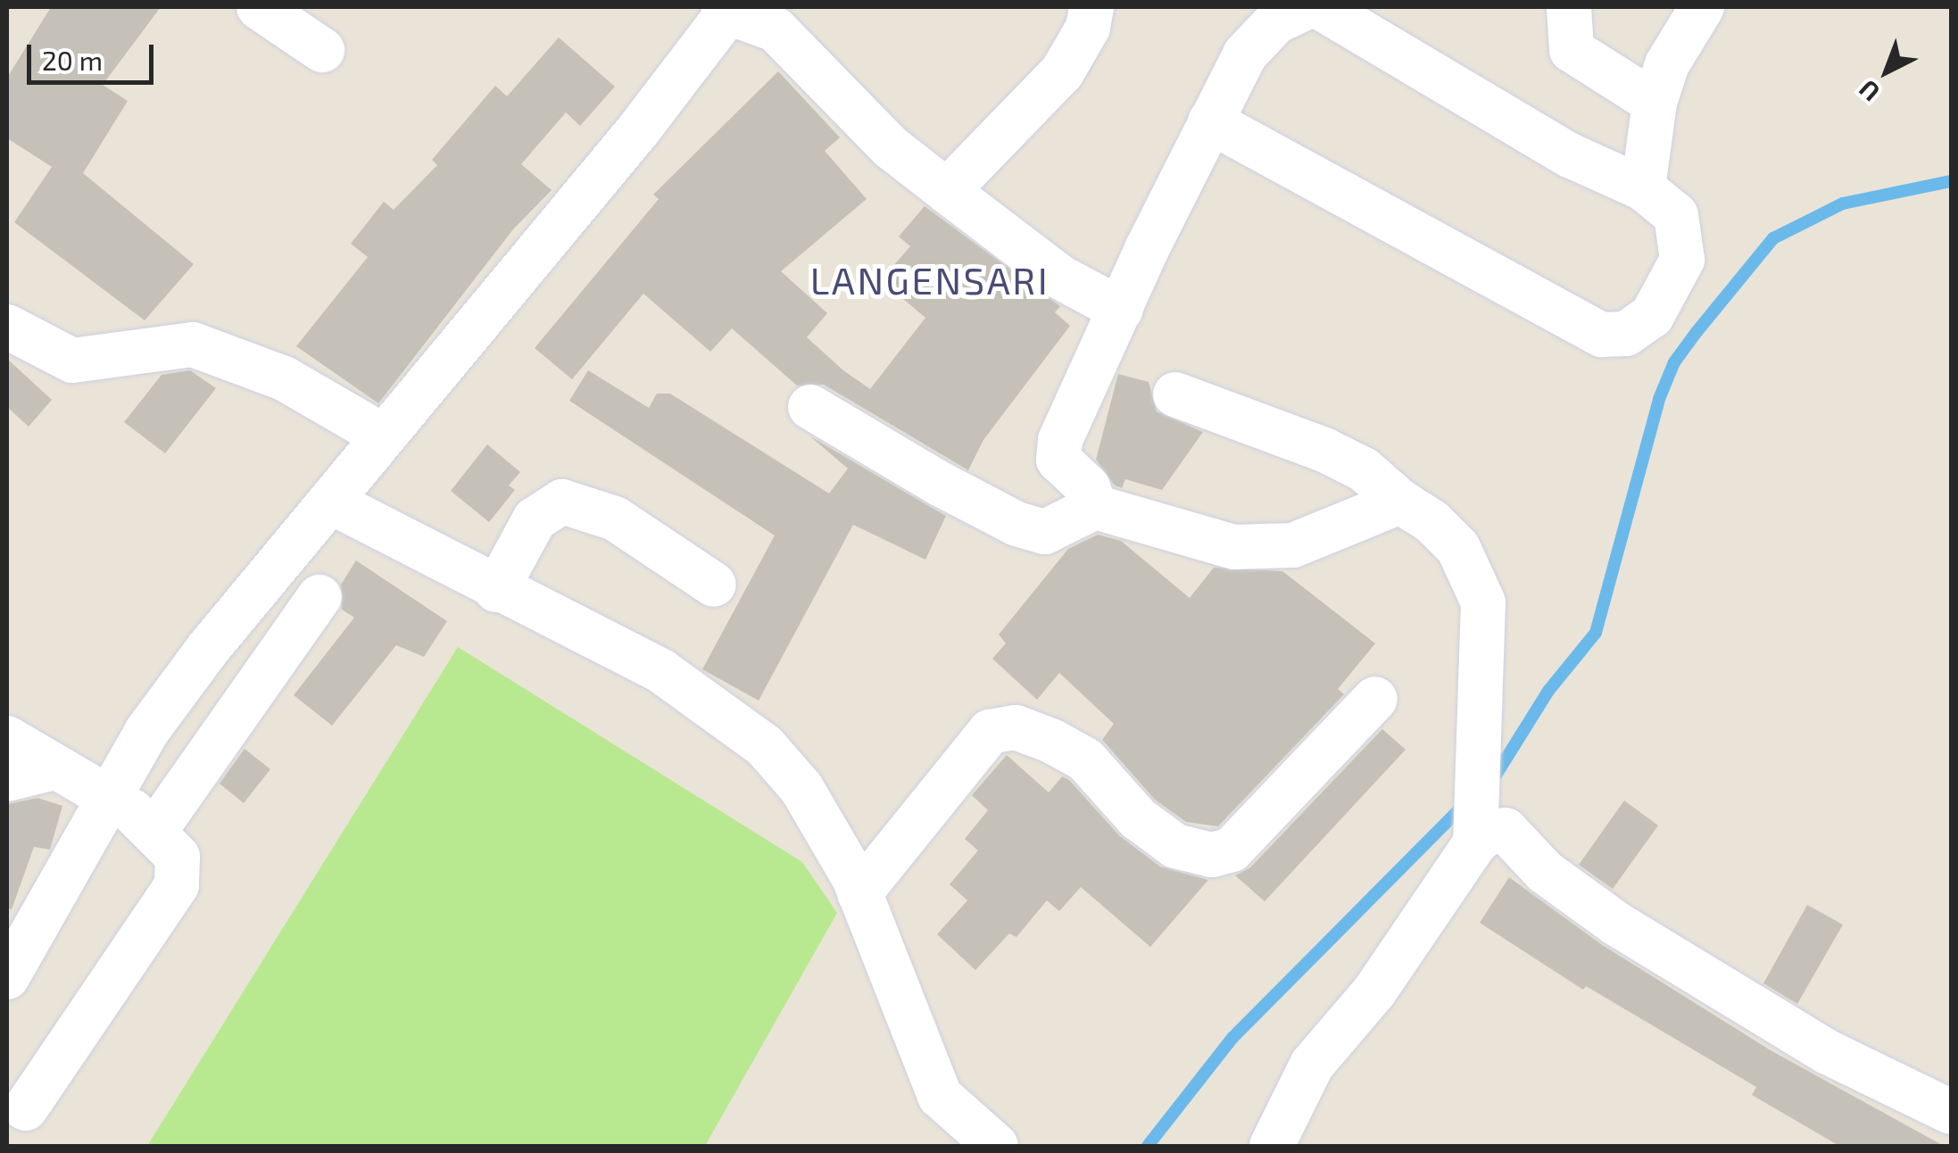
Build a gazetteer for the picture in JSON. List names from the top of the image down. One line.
{"districts":["LANGENSARI"],"scale_bar":"20 m","north":"bottom left"}
